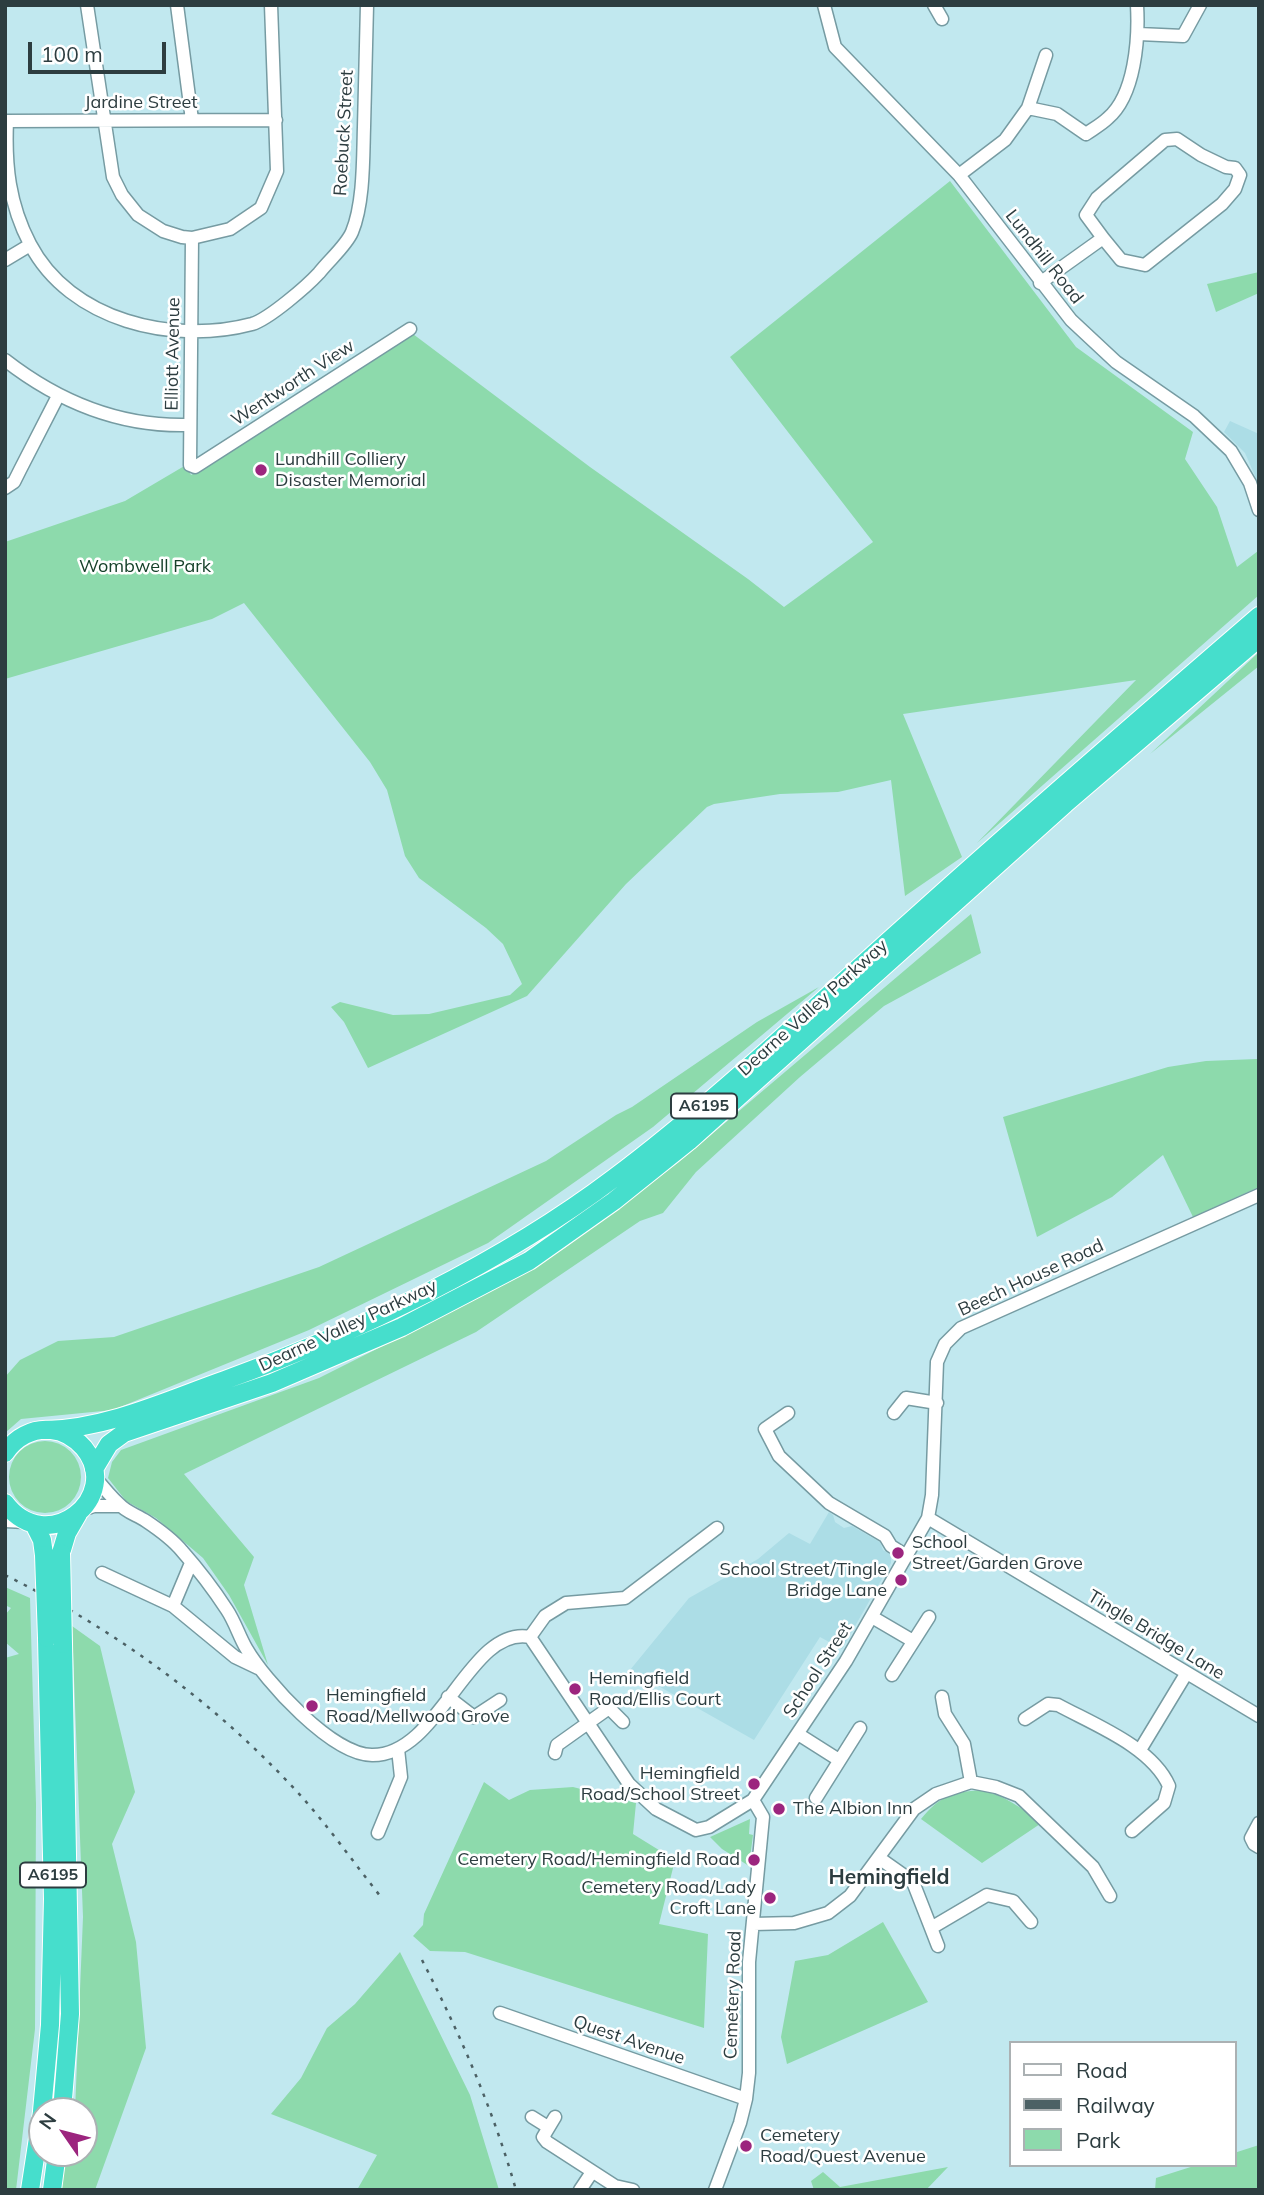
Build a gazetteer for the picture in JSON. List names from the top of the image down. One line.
{"streets":{"highway":["Dearne Valley Parkway","A6195"],"street":["Jardine Street","Roebuck Street","Lundhill Road","Elliott Avenue","Wentworth View","Beech House Road","Tingle Bridge Lane","School Street","Cemetery Road","Quest Avenue"]},"crossings":[["Jardine Street","Roebuck Street"],["Roebuck Street","Elliott Avenue"],["Elliott Avenue","Wentworth View"],["Dearne Valley Parkway","A6195"],["Beech House Road","Tingle Bridge Lane"],["Beech House Road","School Street"],["Tingle Bridge Lane","School Street"],["School Street","Cemetery Road"],["Cemetery Road","Quest Avenue"]],"districts":["Hemingfield"],"parks":["Wombwell Park"],"places":["Lundhill Colliery Disaster Memorial","School Street/Garden Grove","School Street/Tingle Bridge Lane","Hemingfield Road/Ellis Court","Hemingfield Road/Mellwood Grove","Hemingfield Road/School Street","The Albion Inn","Cemetery Road/Hemingfield Road","Cemetery Road/Lady Croft Lane","Cemetery Road/Quest Avenue"],"legend":["Road","Railway","Park"],"scale_bar":"100 m","north":"top left"}
